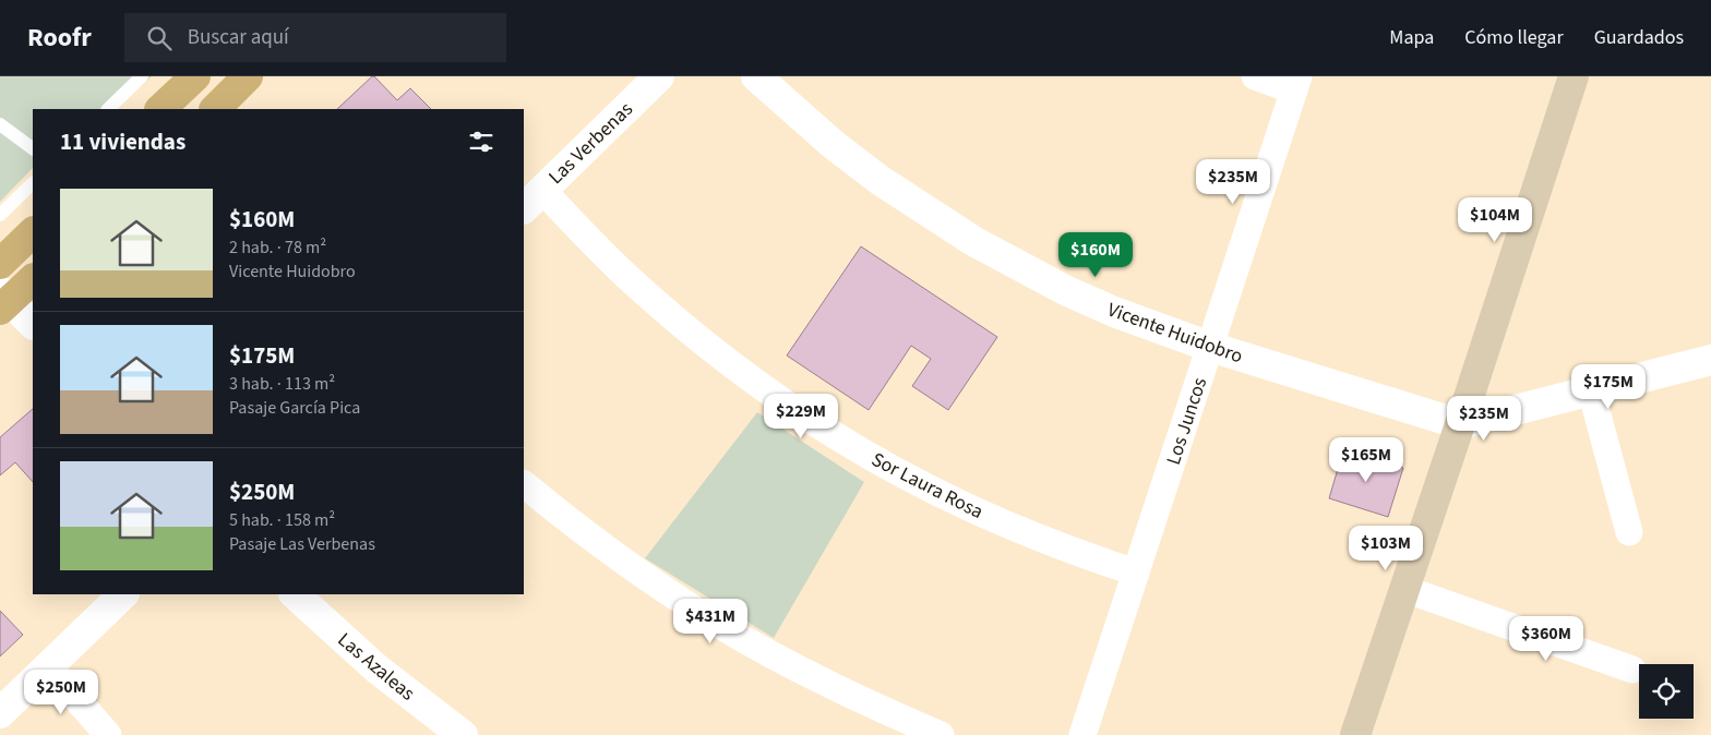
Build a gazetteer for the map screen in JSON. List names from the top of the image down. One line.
{"streets":{"street":["Las Verbenas","Vicente Huidobro","Los Juncos","Sor Laura Rosa","Las Azaleas"]},"crossings":[["Las Verbenas","Sor Laura Rosa"],["Vicente Huidobro","Los Juncos"],["Los Juncos","Sor Laura Rosa"]],"page":{"header":"Roofr","search":"Buscar aquí","nav":["Mapa","Cómo llegar","Guardados"],"heading":"11 viviendas","price":["$235M","$104M","$160M","$175M","$229M","$235M","$165M","$103M","$431M","$360M","$250M"],"list":[{"name":"$160M","note":"2 hab. · 78 m² · Vicente Huidobro"},{"name":"$175M","note":"3 hab. · 113 m² · Pasaje García Pica"},{"name":"$250M","note":"5 hab. · 158 m² · Pasaje Las Verbenas"}]}}
